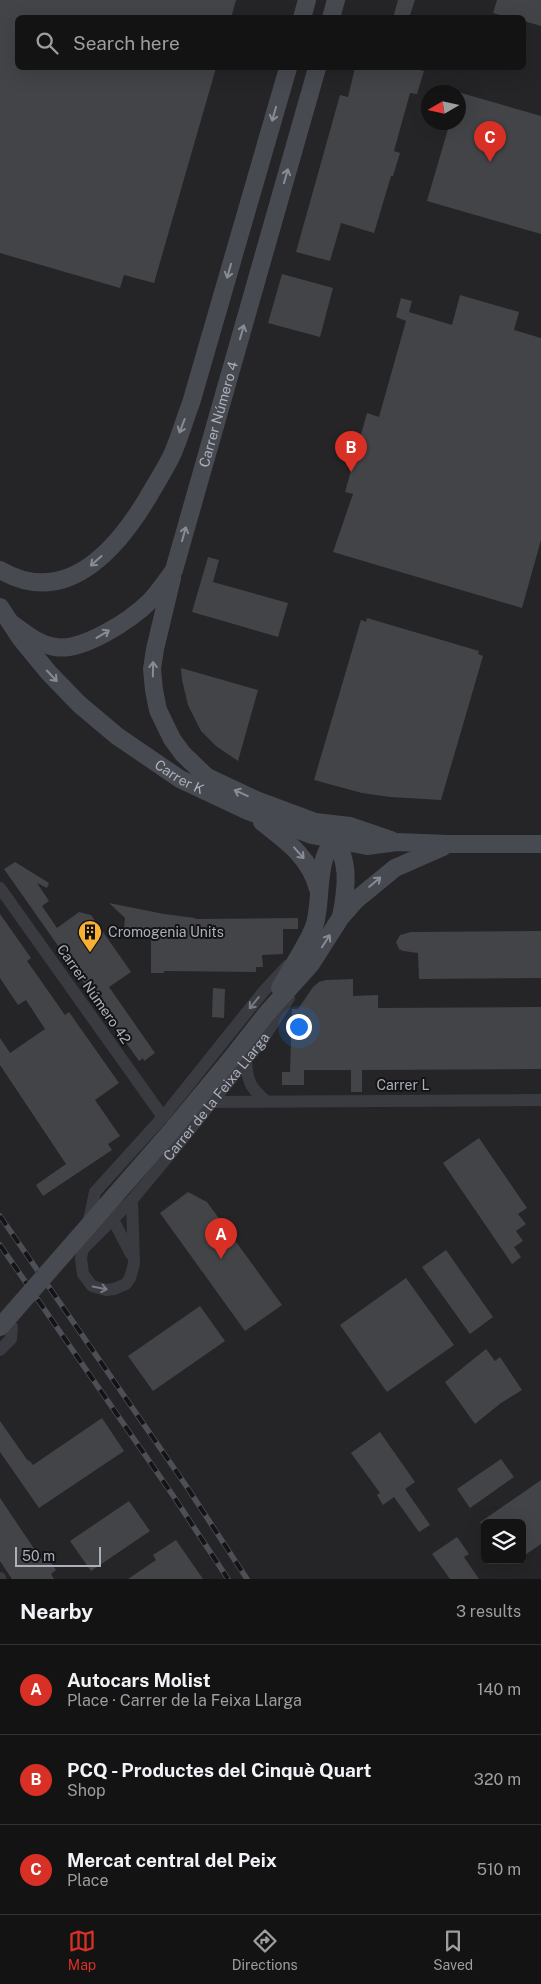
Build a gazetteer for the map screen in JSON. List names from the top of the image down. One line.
{"streets":{"main road":["Carrer Número 4","Carrer K","Carrer de la Feixa Llarga"],"street":["Carrer Número 42","Carrer L"]},"crossings":[["Carrer Número 4","Carrer K"],["Carrer K","Carrer de la Feixa Llarga"],["Carrer Número 42","Carrer de la Feixa Llarga"],["Carrer L","Carrer de la Feixa Llarga"]],"places":{"building":["Cromogenia Units"]},"scale_bar":"50 m","north":"left","page":{"search":"Search here","pins":["C","B","A"],"scale":"50 m","heading":["Nearby","3 results"],"list":[{"mark":"A","name":"Autocars Molist","note":"Place · Carrer de la Feixa Llarga","value":"140 m"},{"mark":"B","name":"PCQ - Productes del Cinquè Quart","note":"Shop","value":"320 m"},{"mark":"C","name":"Mercat central del Peix","note":"Place","value":"510 m"}],"nav":["Map","Directions","Saved"]}}
